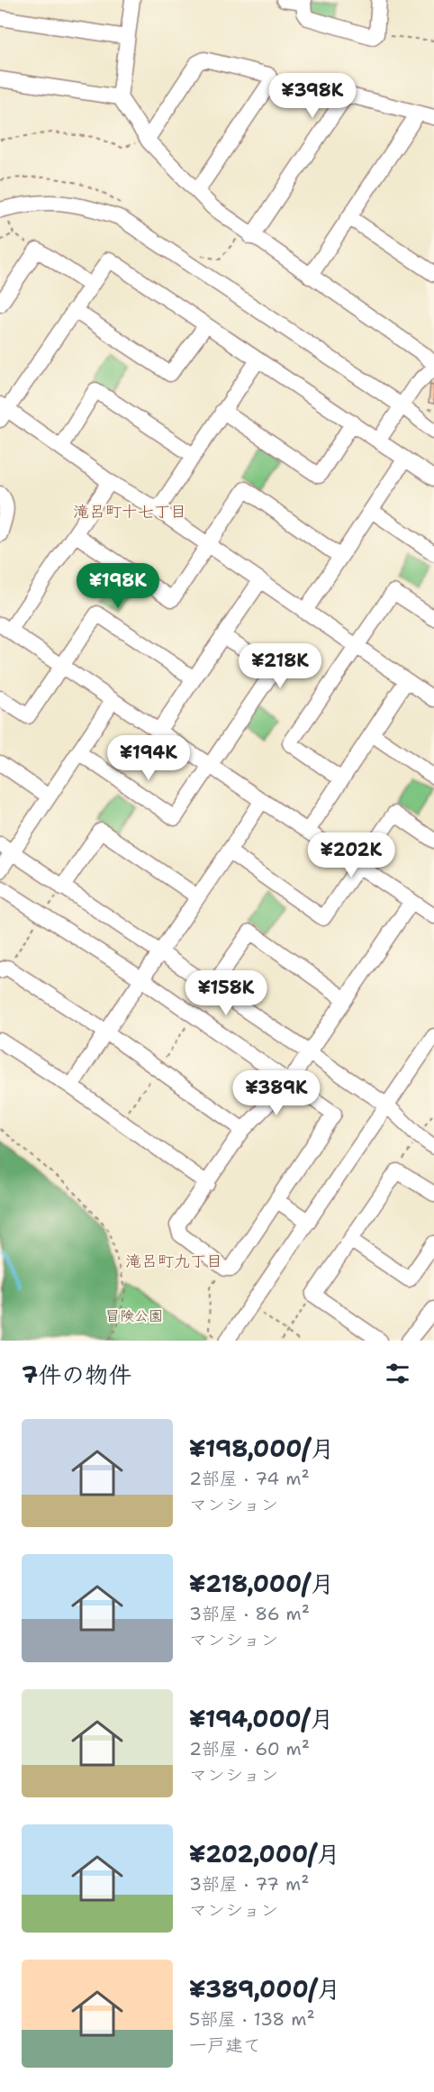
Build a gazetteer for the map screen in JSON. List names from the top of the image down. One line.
{"districts":["滝呂町十七丁目","滝呂町九丁目"],"parks":["冒険公園"],"page":{"price":["¥398K","¥198K","¥218K","¥194K","¥202K","¥158K","¥389K"],"heading":"7件の物件","list":[{"name":"¥198,000/月","note":"2部屋 · 74 m² · マンション"},{"name":"¥218,000/月","note":"3部屋 · 86 m² · マンション"},{"name":"¥194,000/月","note":"2部屋 · 60 m² · マンション"},{"name":"¥202,000/月","note":"3部屋 · 77 m² · マンション"},{"name":"¥389,000/月","note":"5部屋 · 138 m² · 一戸建て"}]}}
